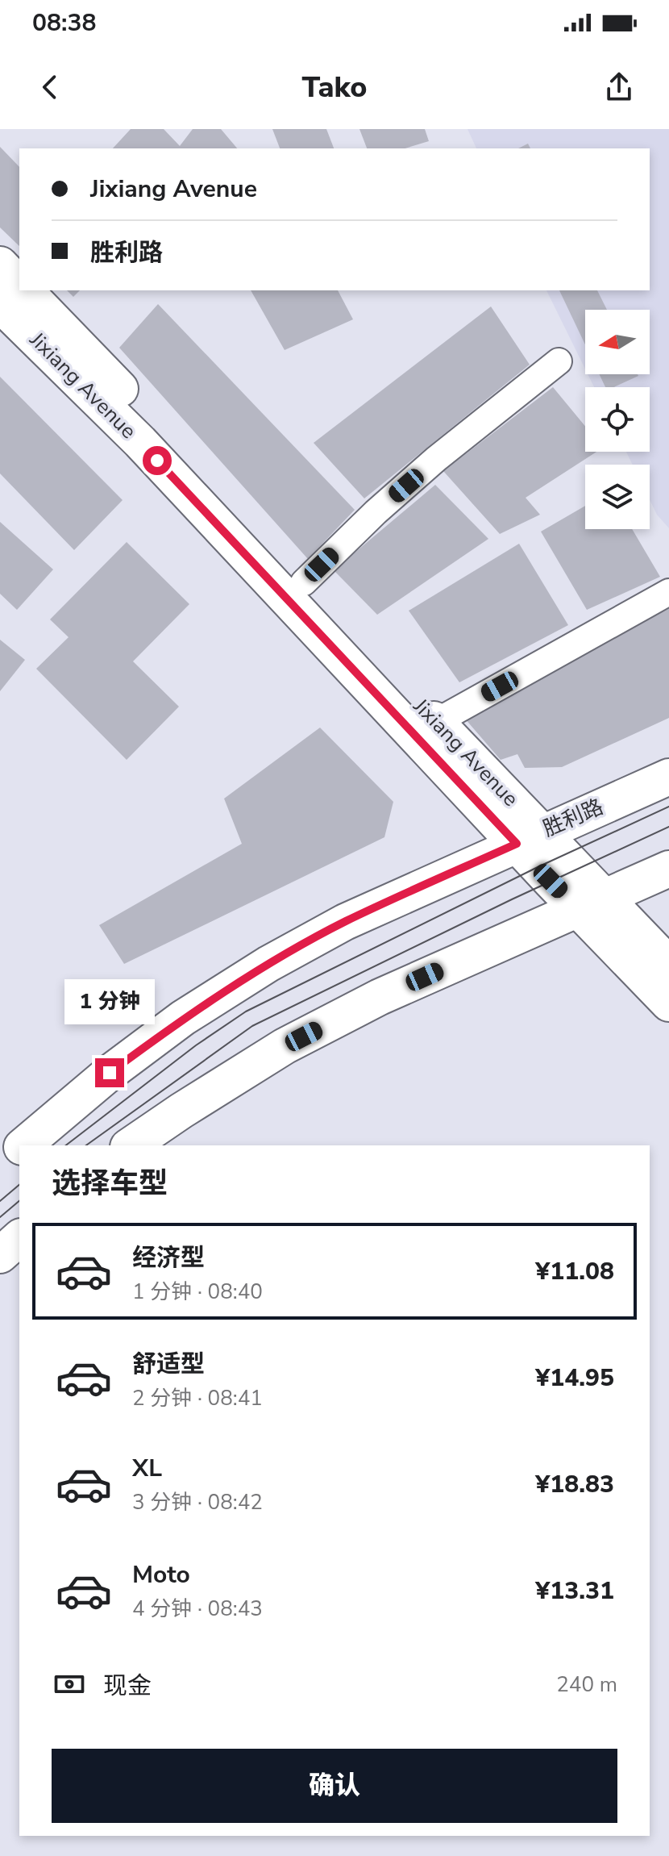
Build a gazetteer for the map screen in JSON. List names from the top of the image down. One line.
{"streets":{"main road":["Jixiang Avenue","胜利路"]},"crossings":[["Jixiang Avenue","胜利路"]],"north":"left","page":{"status":"08:38","header":"Tako","banner":["Jixiang Avenue","胜利路"],"bubble":"1 分钟","heading":"选择车型","list":[{"name":"经济型","note":"1 分钟 · 08:40","value":"¥11.08"},{"name":"舒适型","note":"2 分钟 · 08:41","value":"¥14.95"},{"name":"XL","note":"3 分钟 · 08:42","value":"¥18.83"},{"name":"Moto","note":"4 分钟 · 08:43","value":"¥13.31"}],"pay":["现金","240 m"],"buttons":"确认"}}
